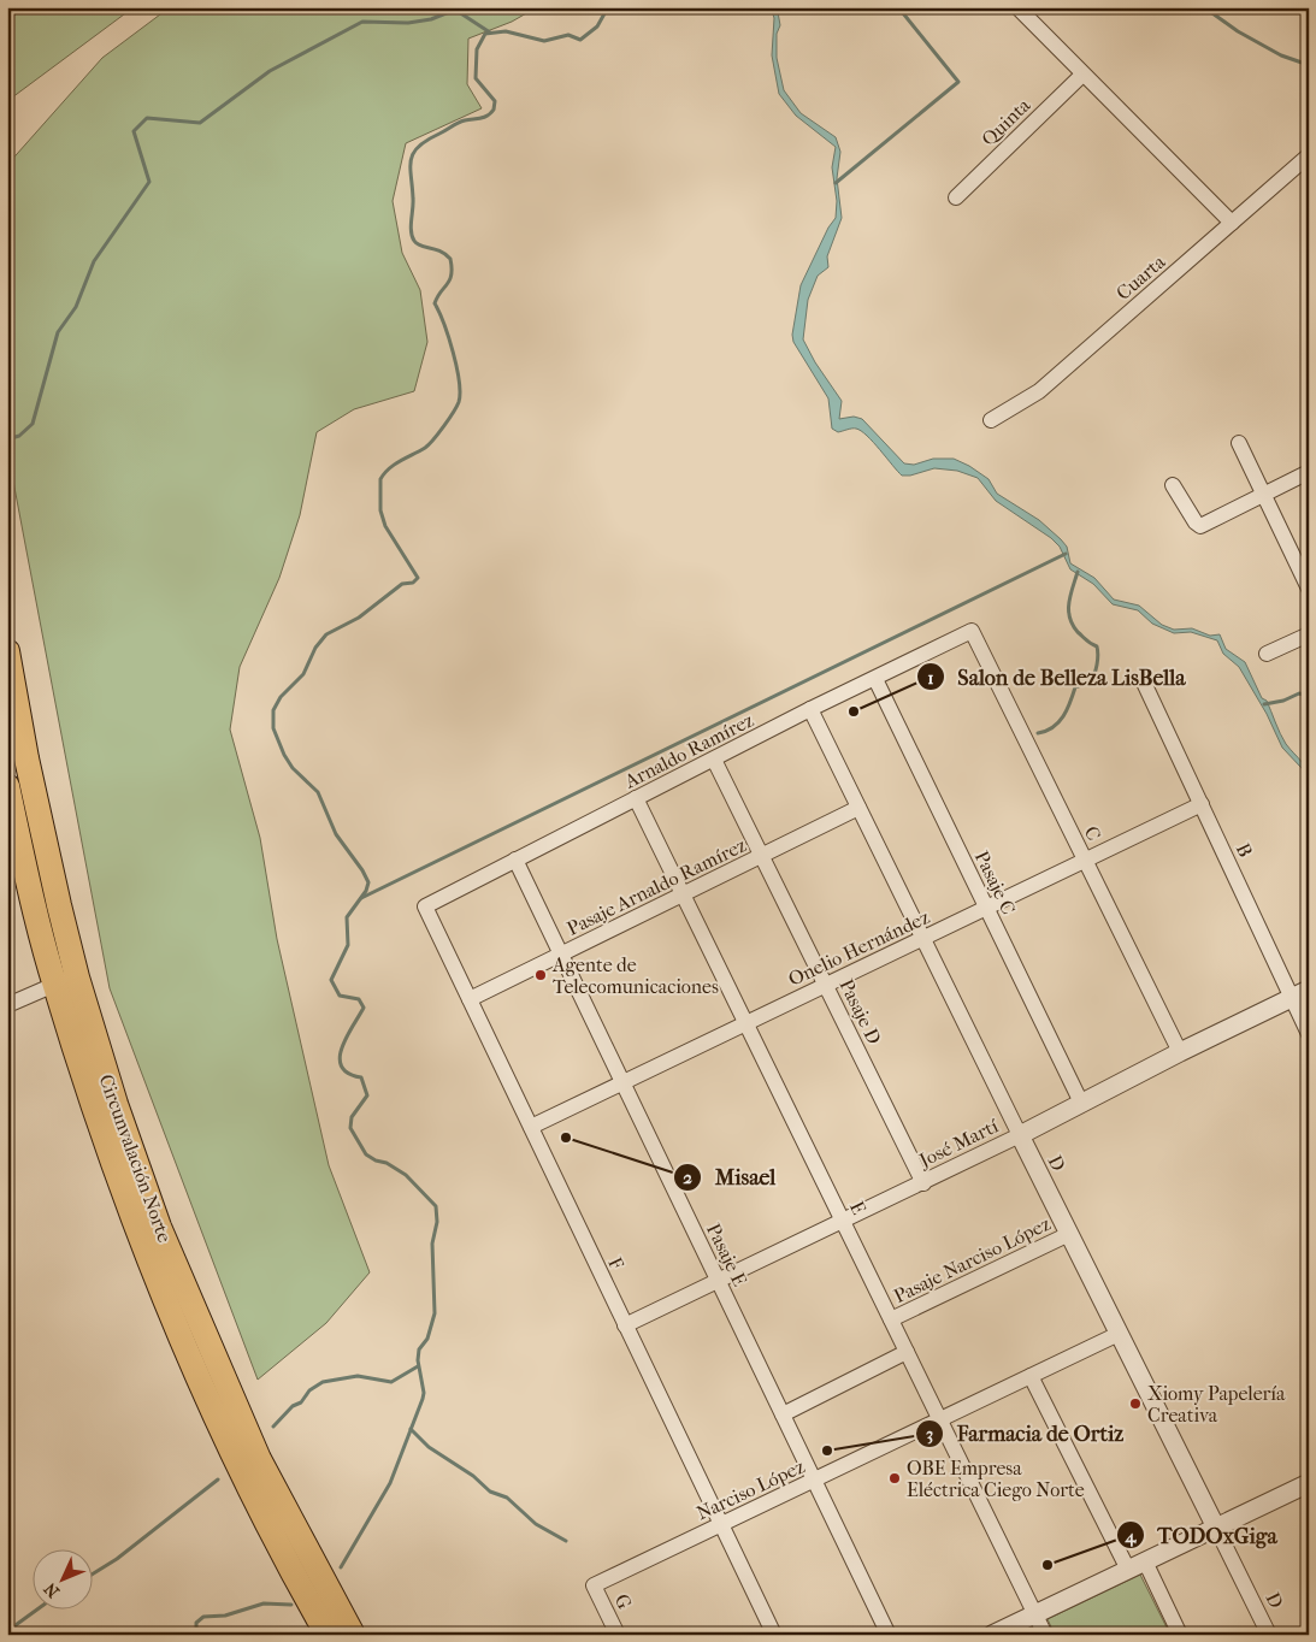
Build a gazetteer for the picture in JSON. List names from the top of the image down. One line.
{"streets":{"highway":["Circunvalación Norte"],"street":["Quinta","Cuarta","Arnaldo Ramírez","C","B","Pasaje C","Pasaje Arnaldo Ramírez","Onelio Hernández","Pasaje D","José Martí","D","E","Pasaje E","Pasaje Narciso López","F","Narciso López","G"]},"crossings":[["Arnaldo Ramírez","C"],["Arnaldo Ramírez","Pasaje C"],["Arnaldo Ramírez","Pasaje D"],["Arnaldo Ramírez","D"],["Arnaldo Ramírez","E"],["Arnaldo Ramírez","Pasaje E"],["Arnaldo Ramírez","F"],["C","Onelio Hernández"],["C","José Martí"],["B","Onelio Hernández"],["B","José Martí"],["Pasaje C","Onelio Hernández"],["Pasaje C","José Martí"],["Pasaje Arnaldo Ramírez","Pasaje D"],["Pasaje Arnaldo Ramírez","D"],["Pasaje Arnaldo Ramírez","E"],["Pasaje Arnaldo Ramírez","Pasaje E"],["Pasaje Arnaldo Ramírez","F"],["Onelio Hernández","Pasaje D"],["Onelio Hernández","D"],["Onelio Hernández","E"],["Onelio Hernández","Pasaje E"],["Onelio Hernández","F"],["Pasaje D","José Martí"],["José Martí","D"],["José Martí","E"],["José Martí","Pasaje E"],["José Martí","F"],["D","Pasaje Narciso López"],["D","Narciso López"],["E","Pasaje Narciso López"],["E","Narciso López"],["Pasaje E","Narciso López"],["F","Narciso López"],["Narciso López","G"]],"places":["Salon de Belleza LisBella","Agente de Telecomunicaciones","Misael","Xiomy Papelería Creativa","Farmacia de Ortiz","OBE Empresa Eléctrica Ciego Norte","TODOxGiga"],"north":"bottom left"}
